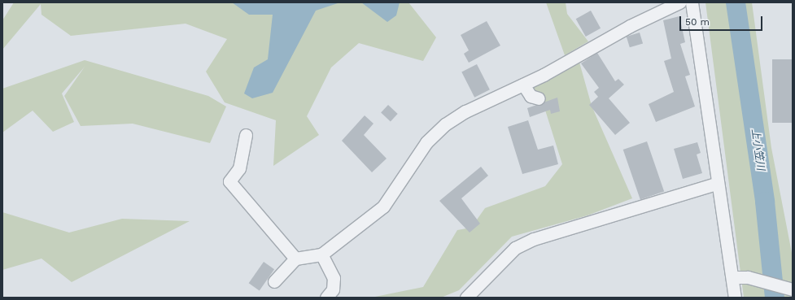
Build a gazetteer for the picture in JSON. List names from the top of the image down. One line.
{"water":["上小笠川"],"scale_bar":"50 m"}
